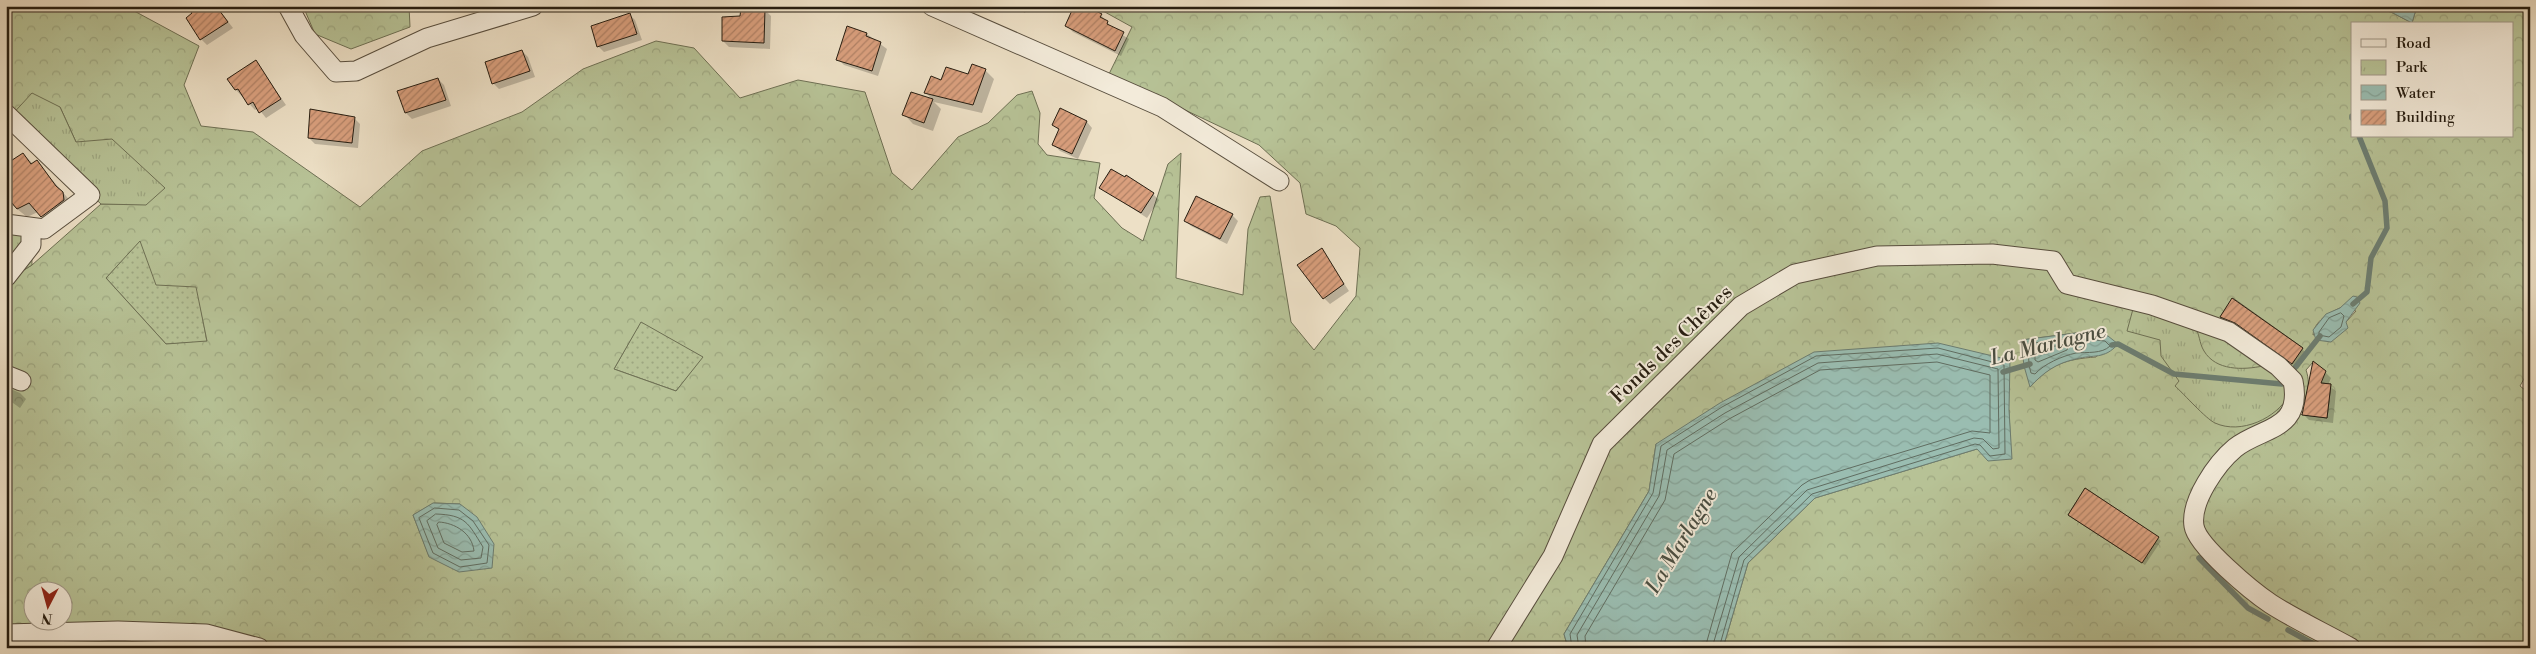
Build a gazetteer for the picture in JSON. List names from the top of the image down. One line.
{"streets":{"street":["Fonds des Chênes"]},"water":["La Marlagne"],"legend":["Road","Park","Water","Building"],"north":"bottom"}
